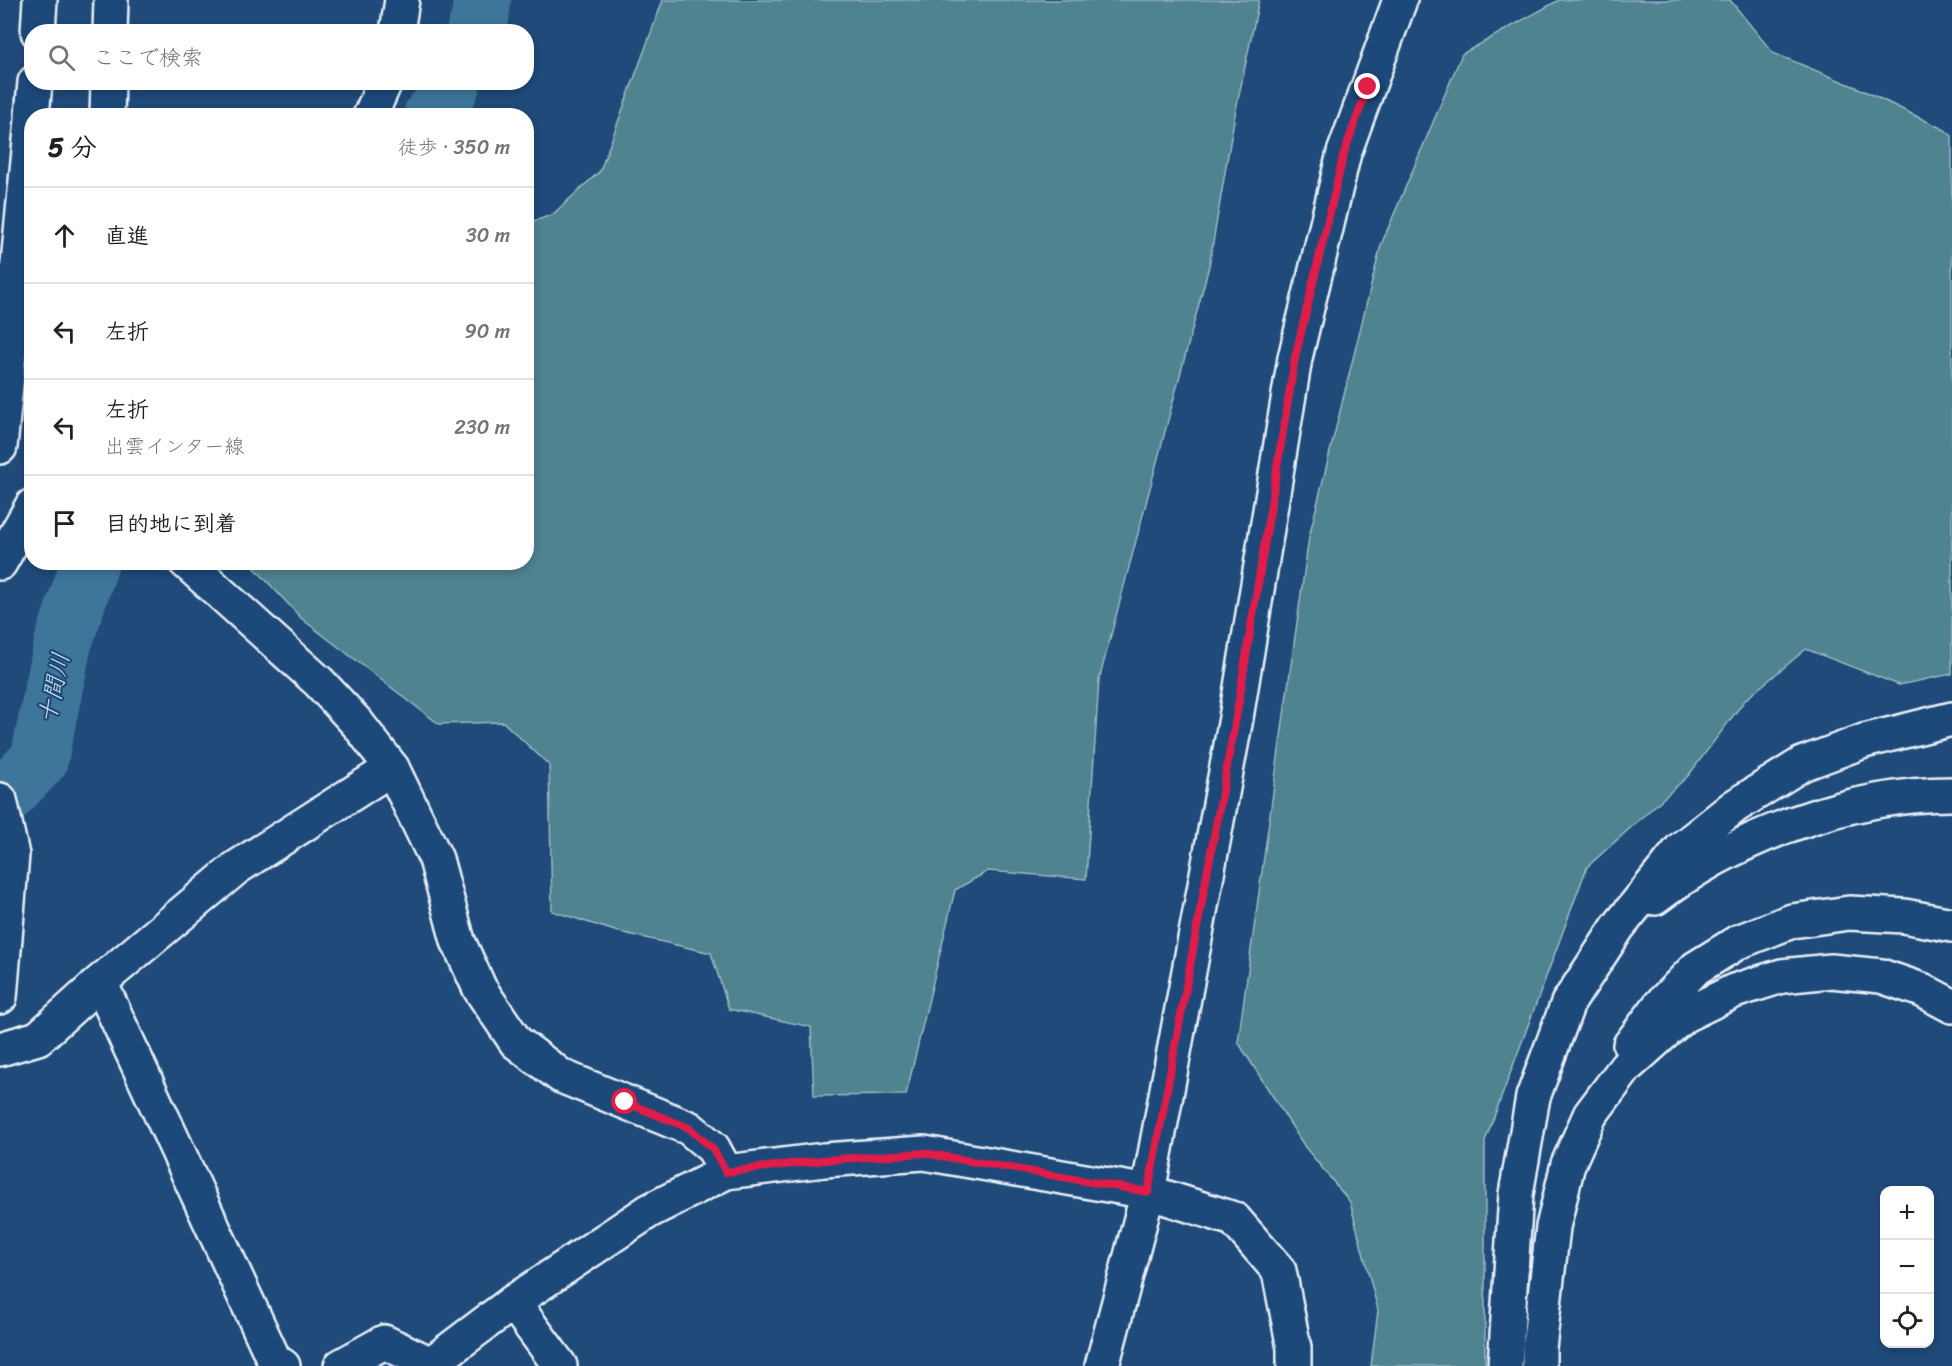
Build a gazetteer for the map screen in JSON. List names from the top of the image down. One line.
{"water":["十間川"],"page":{"search":"ここで検索","heading":["5 分","徒歩 · 350 m"],"list":[["直進","30 m"],["左折","90 m"],["左折","出雲インター線","230 m"],"目的地に到着"],"map_buttons":["+","−"]}}
